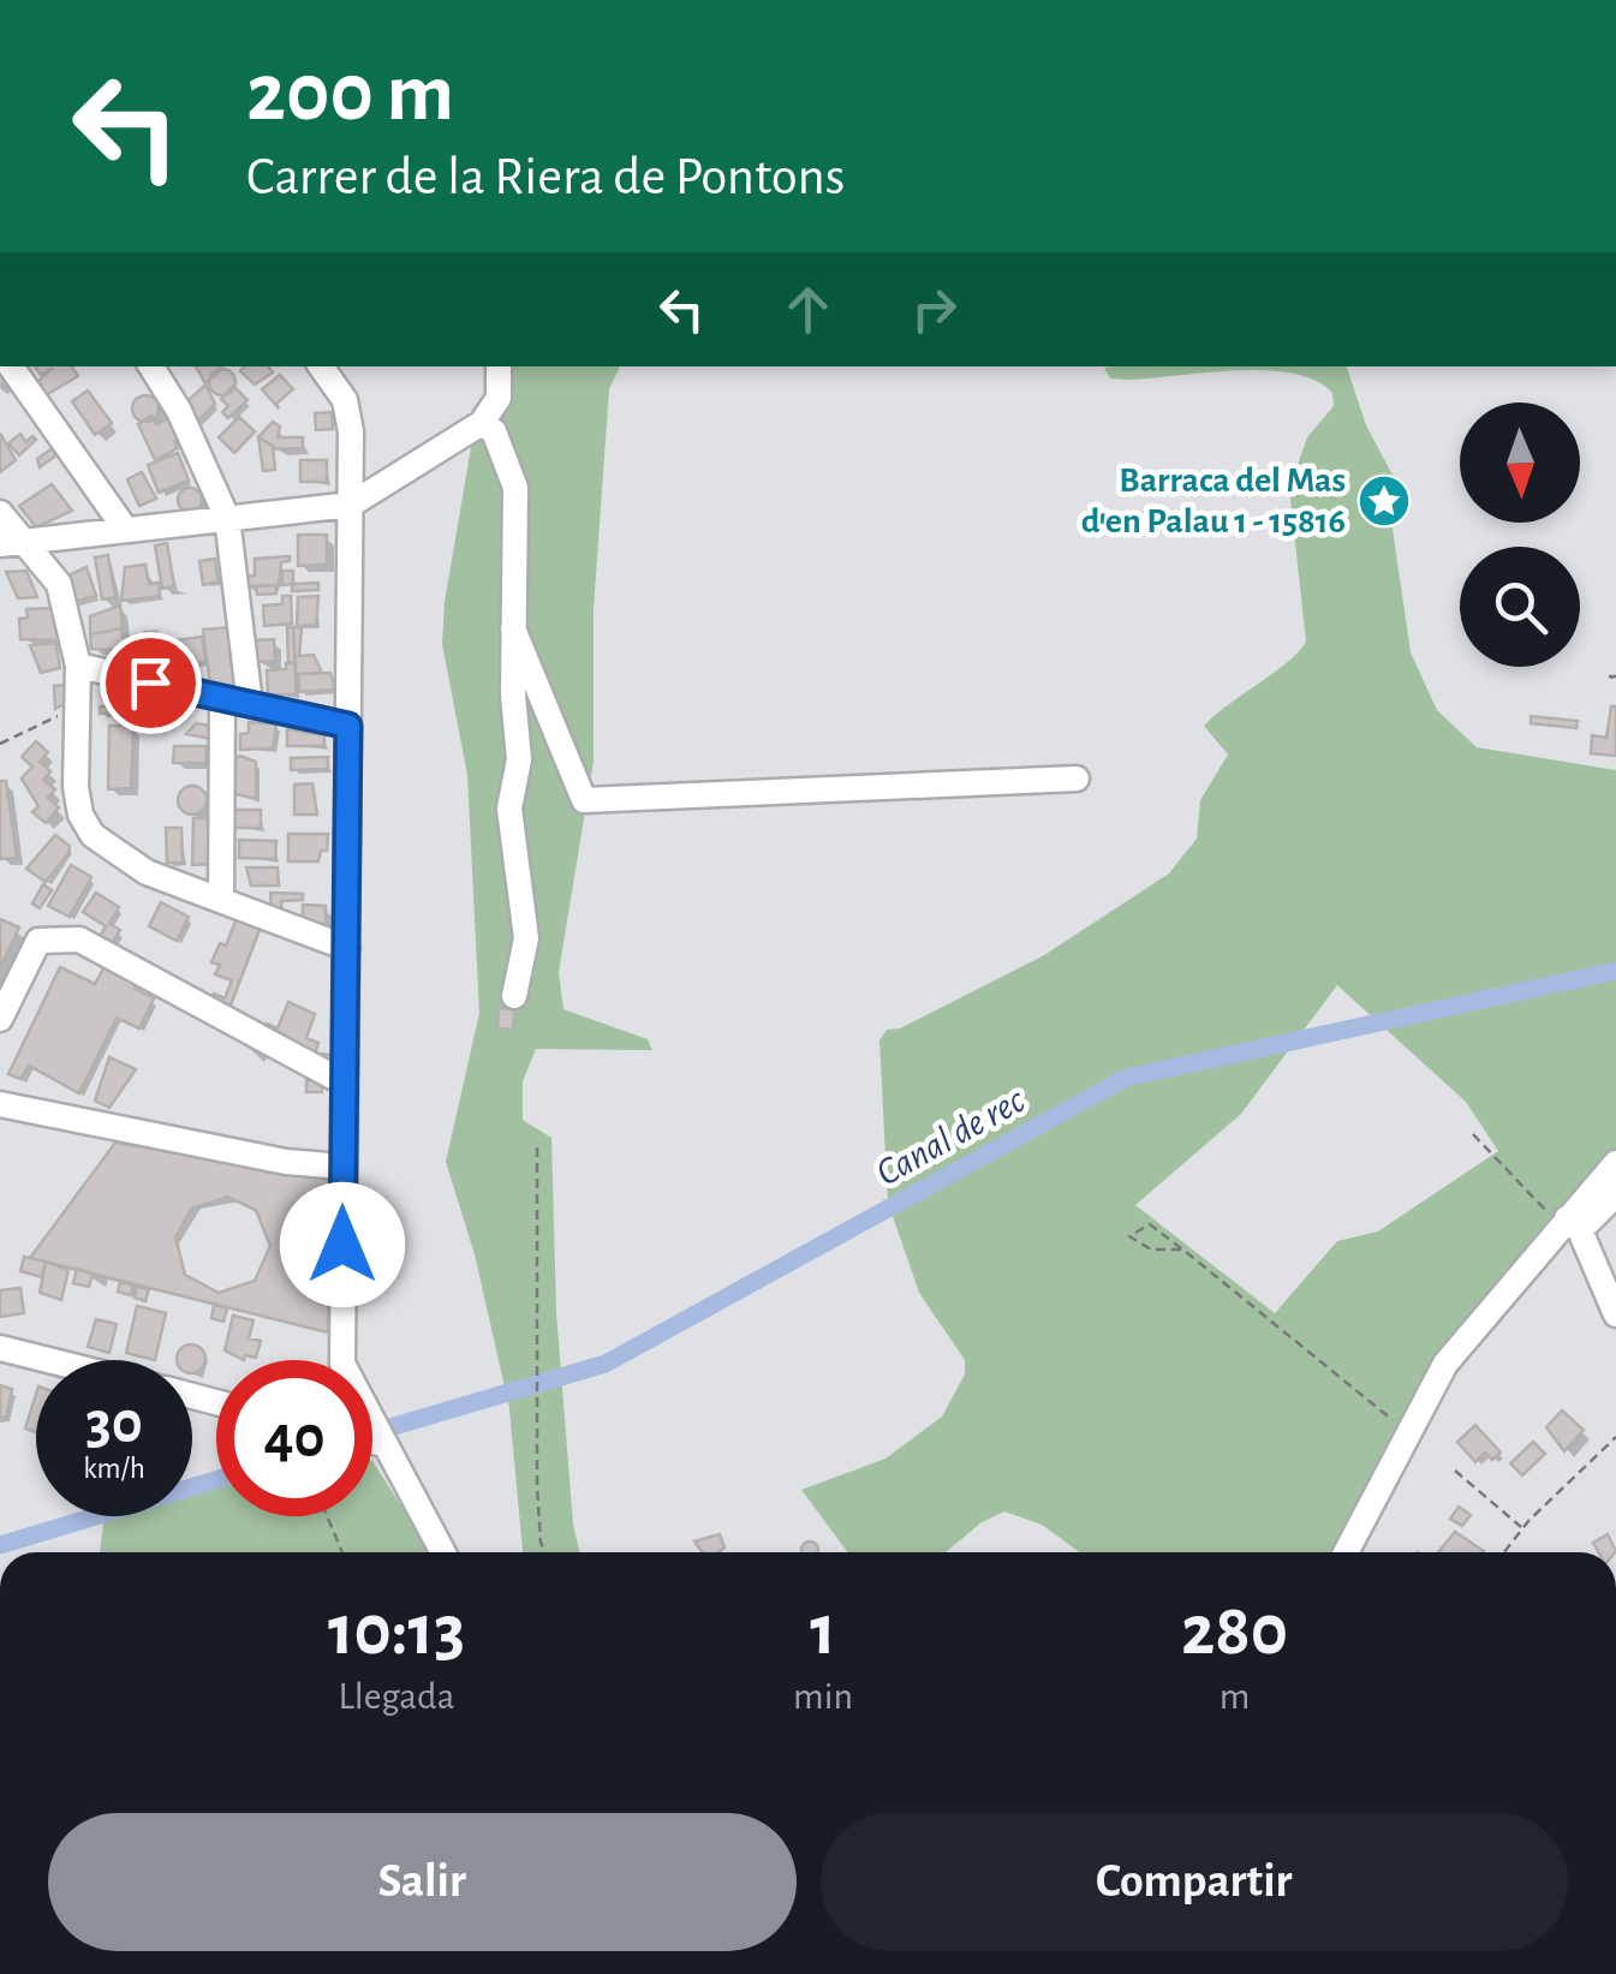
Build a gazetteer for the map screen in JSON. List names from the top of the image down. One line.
{"water":["Canal de rec"],"places":{"place":["Barraca del Mas d'en Palau 1 - 15816"]},"north":"bottom","page":{"turn":["200 m","Carrer de la Riera de Pontons"],"speed":"30 km/h","limit":"40","eta":["10:13","Llegada","1","min","280","m"],"buttons":["Salir","Compartir"]}}
